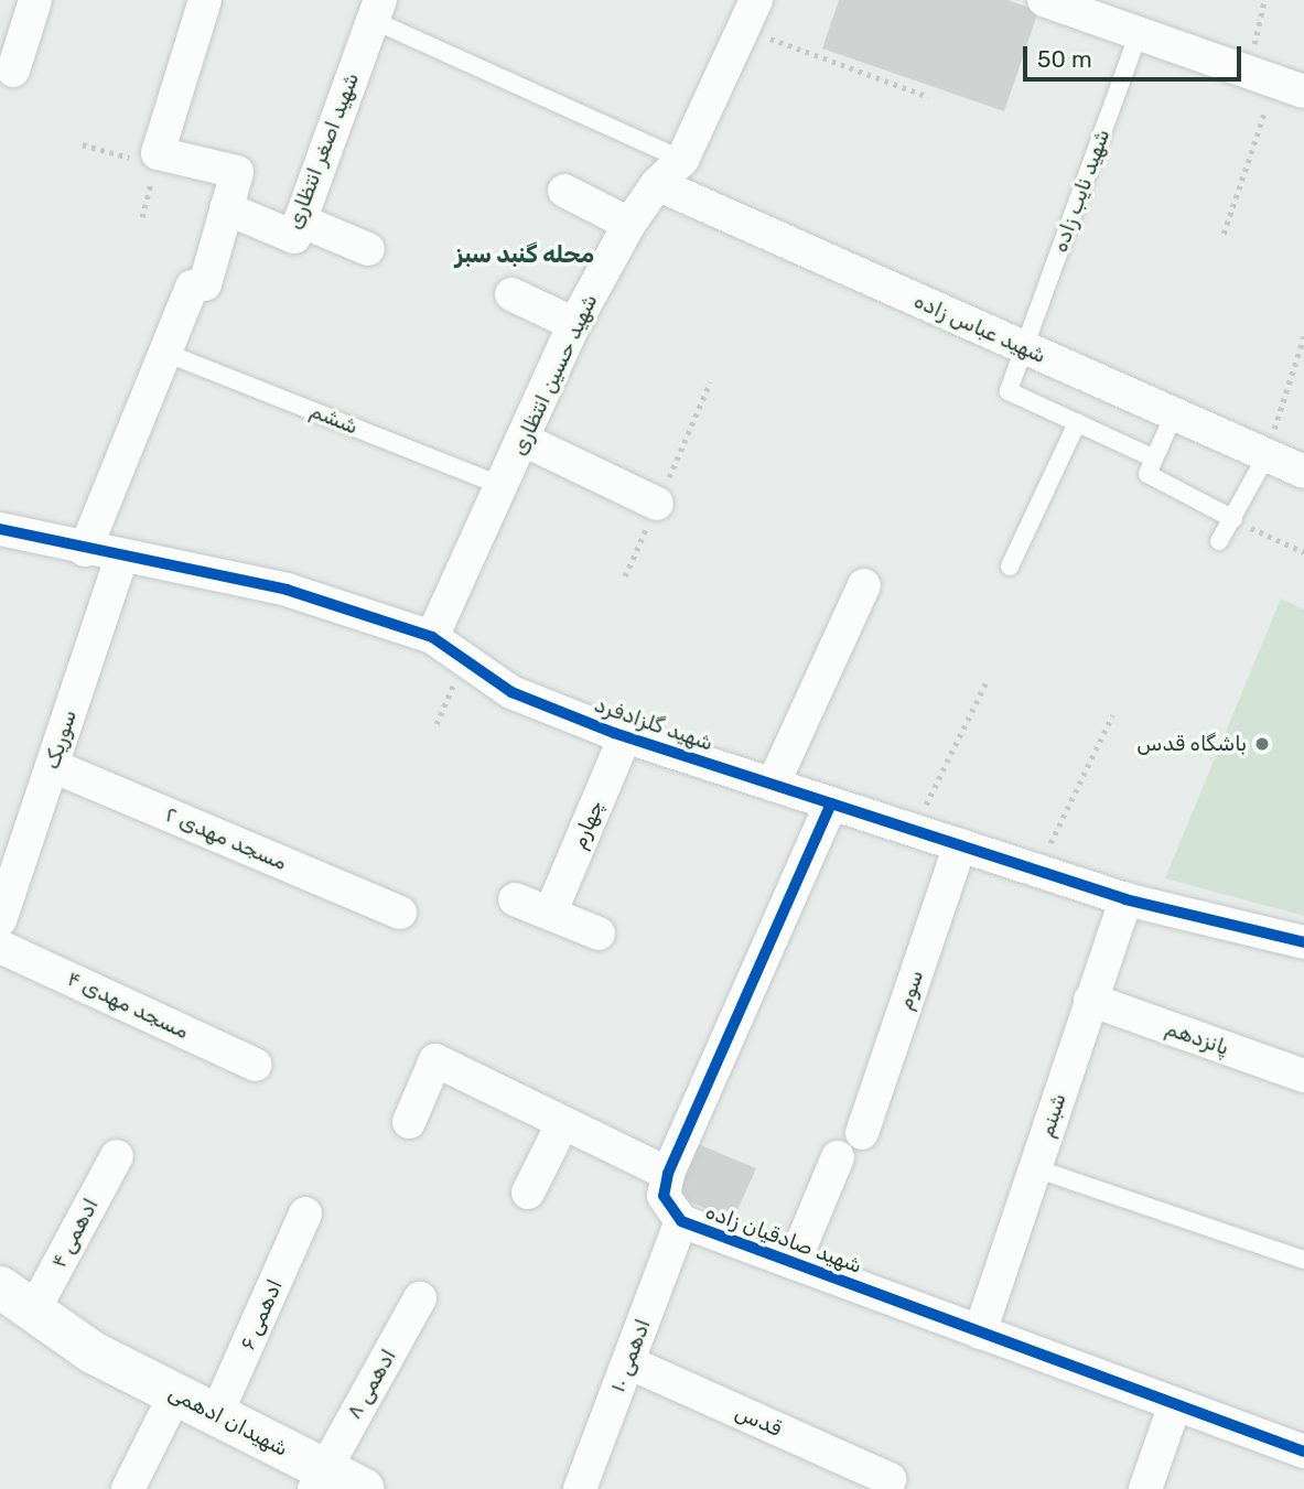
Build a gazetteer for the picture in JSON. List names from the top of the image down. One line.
{"streets":{"street":["شهید اصغر انتظاری","شهید عباس زاده","شهید حسین انتظاری","شهید گلزادفرد","سوریک","چهارم","مسجد مهدی ۲","سوم","مسجد مهدی ۴","پانزدهم","شبنم","ادهمی ۴","شهید صادقیان زاده","ادهمی ۶","ادهمی ۱۰","ادهمی ۸","شهیدان ادهمی","قدس"],"lane":["شهید نایب زاده","ششم"]},"crossings":[["شهید نایب زاده","شهید عباس زاده"],["شهید عباس زاده","شهید حسین انتظاری"],["شهید حسین انتظاری","ششم"],["شهید حسین انتظاری","شهید گلزادفرد"],["شهید گلزادفرد","سوریک"],["شهید گلزادفرد","چهارم"],["شهید گلزادفرد","سوم"],["شهید گلزادفرد","شبنم"],["سوریک","مسجد مهدی ۲"],["پانزدهم","شبنم"],["شبنم","شهید صادقیان زاده"],["ادهمی ۴","شهیدان ادهمی"],["شهید صادقیان زاده","ادهمی ۱۰"],["ادهمی ۶","شهیدان ادهمی"],["ادهمی ۱۰","قدس"],["ادهمی ۸","شهیدان ادهمی"]],"districts":["محله گنبد سبز"],"places":["باشگاه قدس"],"scale_bar":"50 m"}
